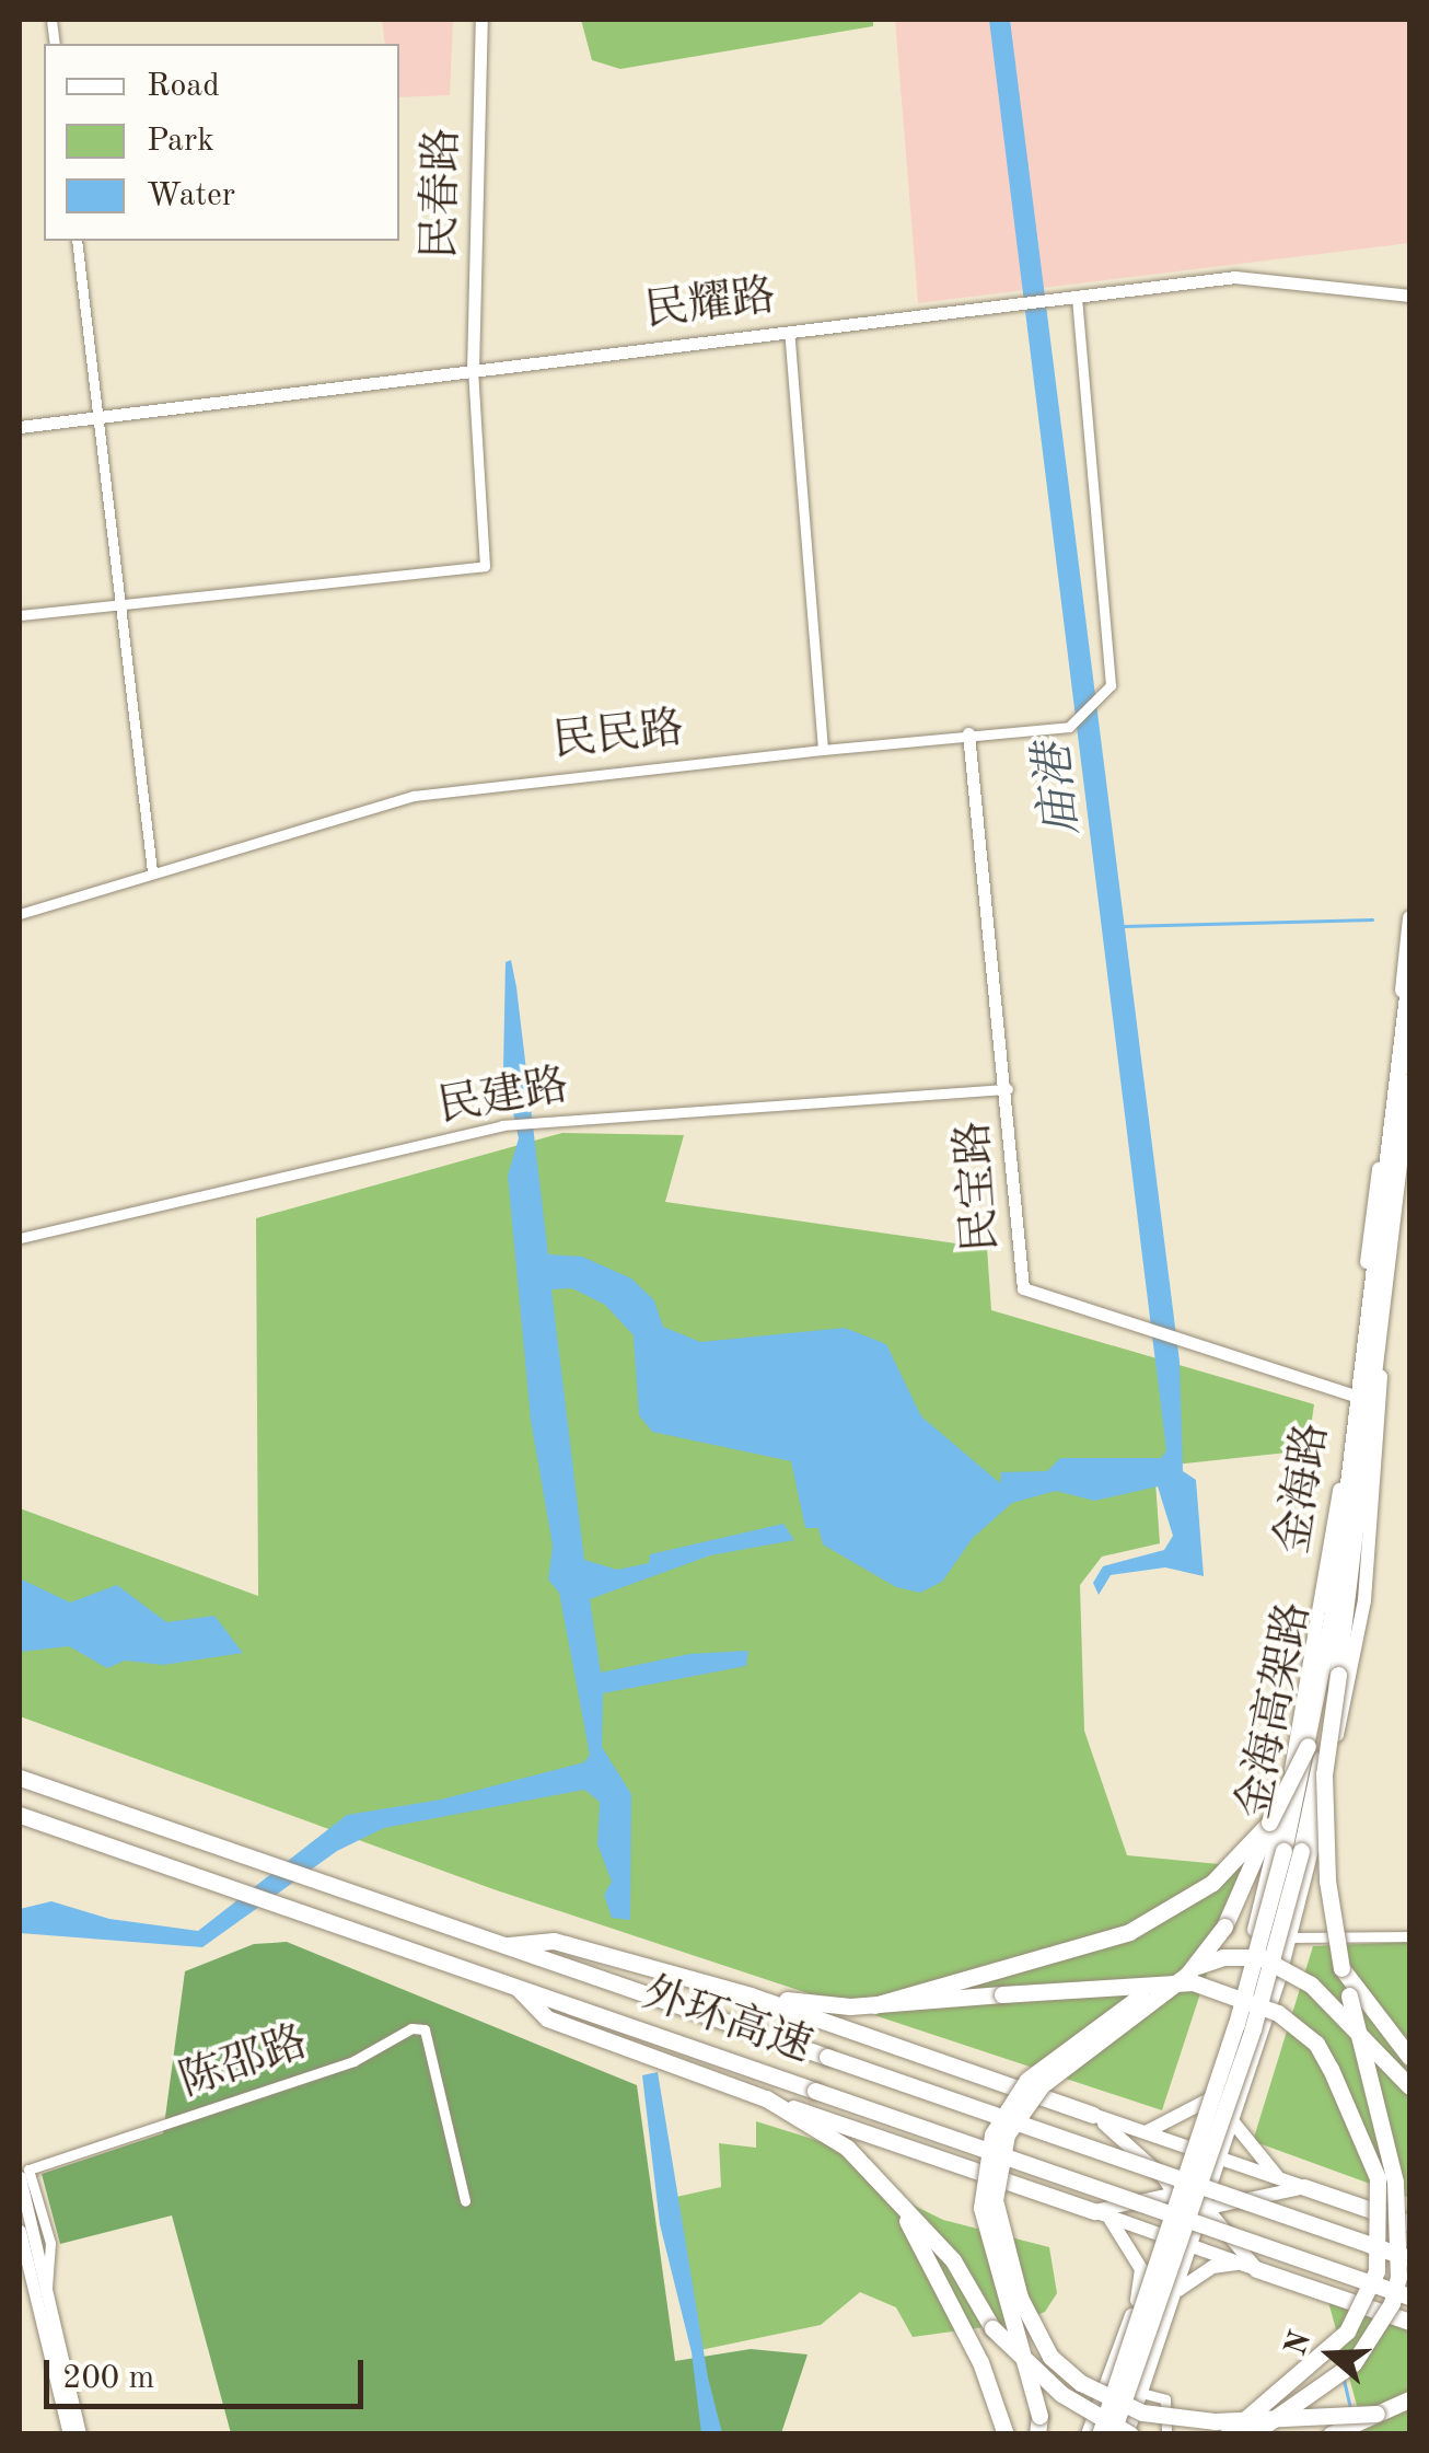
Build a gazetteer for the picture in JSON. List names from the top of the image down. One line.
{"streets":{"highway":["金海高架路","外环高速"],"main road":["金海路"],"street":["民春路","民耀路","民民路","民建路","民宝路","陈邵路"]},"crossings":[["民春路","民耀路"],["民耀路","民民路"],["民民路","民宝路"],["民建路","民宝路"],["民宝路","金海路"]],"water":["庙港"],"legend":["Road","Park","Water"],"scale_bar":"200 m","north":"left"}
